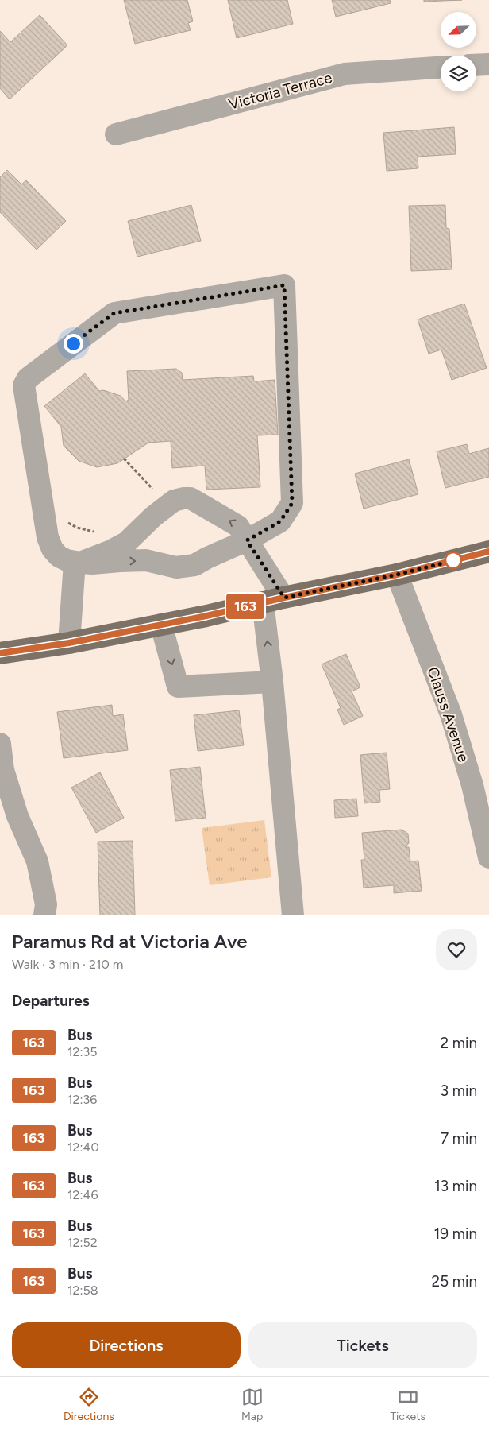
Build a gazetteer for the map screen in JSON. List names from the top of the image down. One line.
{"streets":{"street":["Victoria Terrace","Clauss Avenue"]},"lines":["bus line 163"],"north":"bottom left","page":{"on_map":"163","heading":[["Paramus Rd at Victoria Ave","Walk · 3 min · 210 m"],"Departures"],"list":[{"mark":"163","name":"Bus","note":"12:35","value":"2 min"},{"mark":"163","name":"Bus","note":"12:36","value":"3 min"},{"mark":"163","name":"Bus","note":"12:40","value":"7 min"},{"mark":"163","name":"Bus","note":"12:46","value":"13 min"},{"mark":"163","name":"Bus","note":"12:52","value":"19 min"},{"mark":"163","name":"Bus","note":"12:58","value":"25 min"}],"buttons":["Directions","Tickets"],"tabs":["Directions","Map","Tickets"]}}
